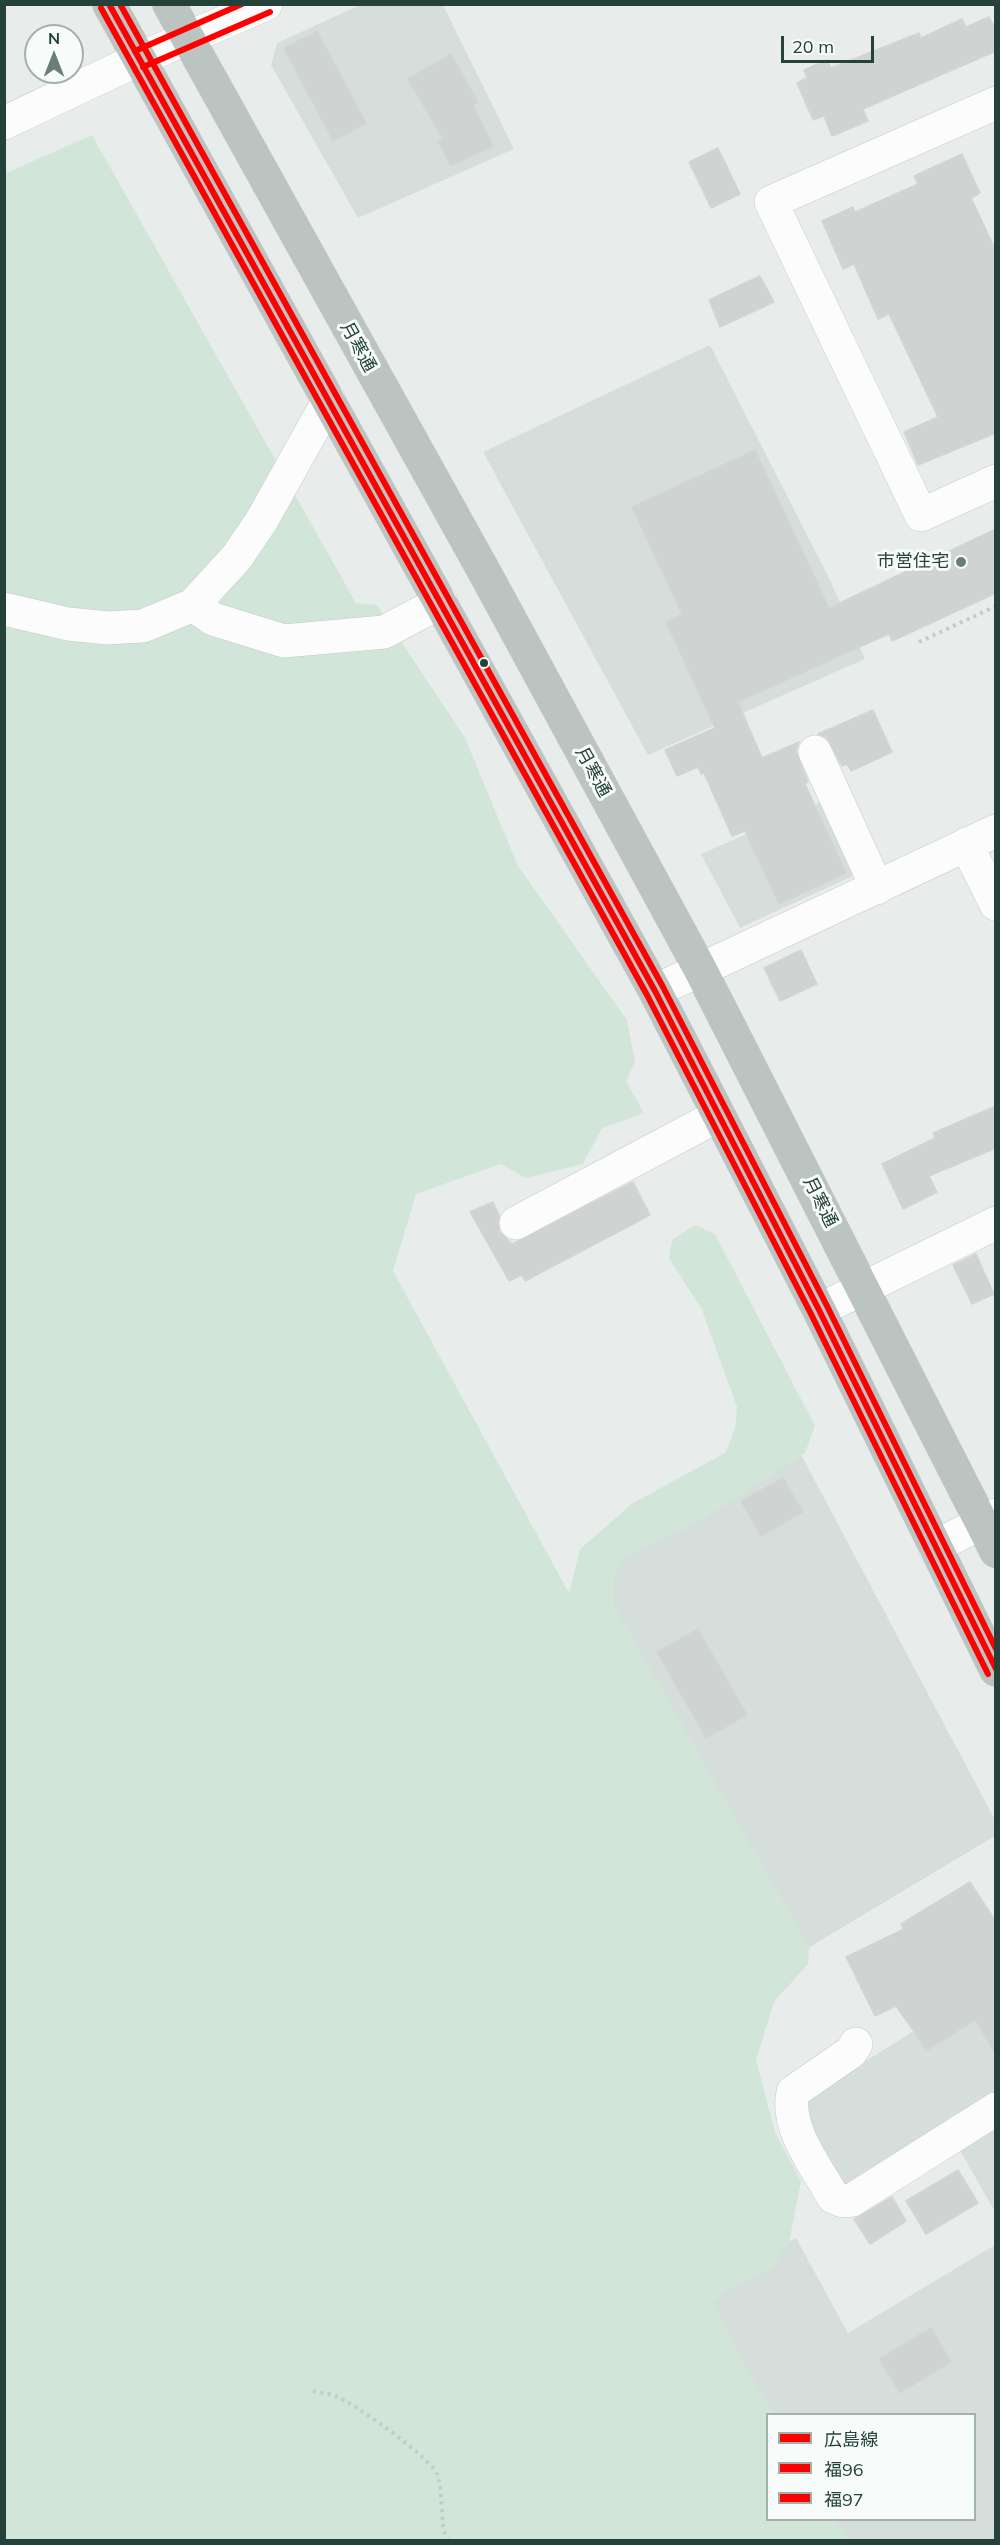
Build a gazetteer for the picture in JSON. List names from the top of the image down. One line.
{"streets":{"highway":["月寒通"]},"places":["市営住宅"],"lines":["transit line 広島線","transit line 福97","transit line 福96"],"legend":["広島線","福96","福97"],"scale_bar":"20 m","north":"top"}
